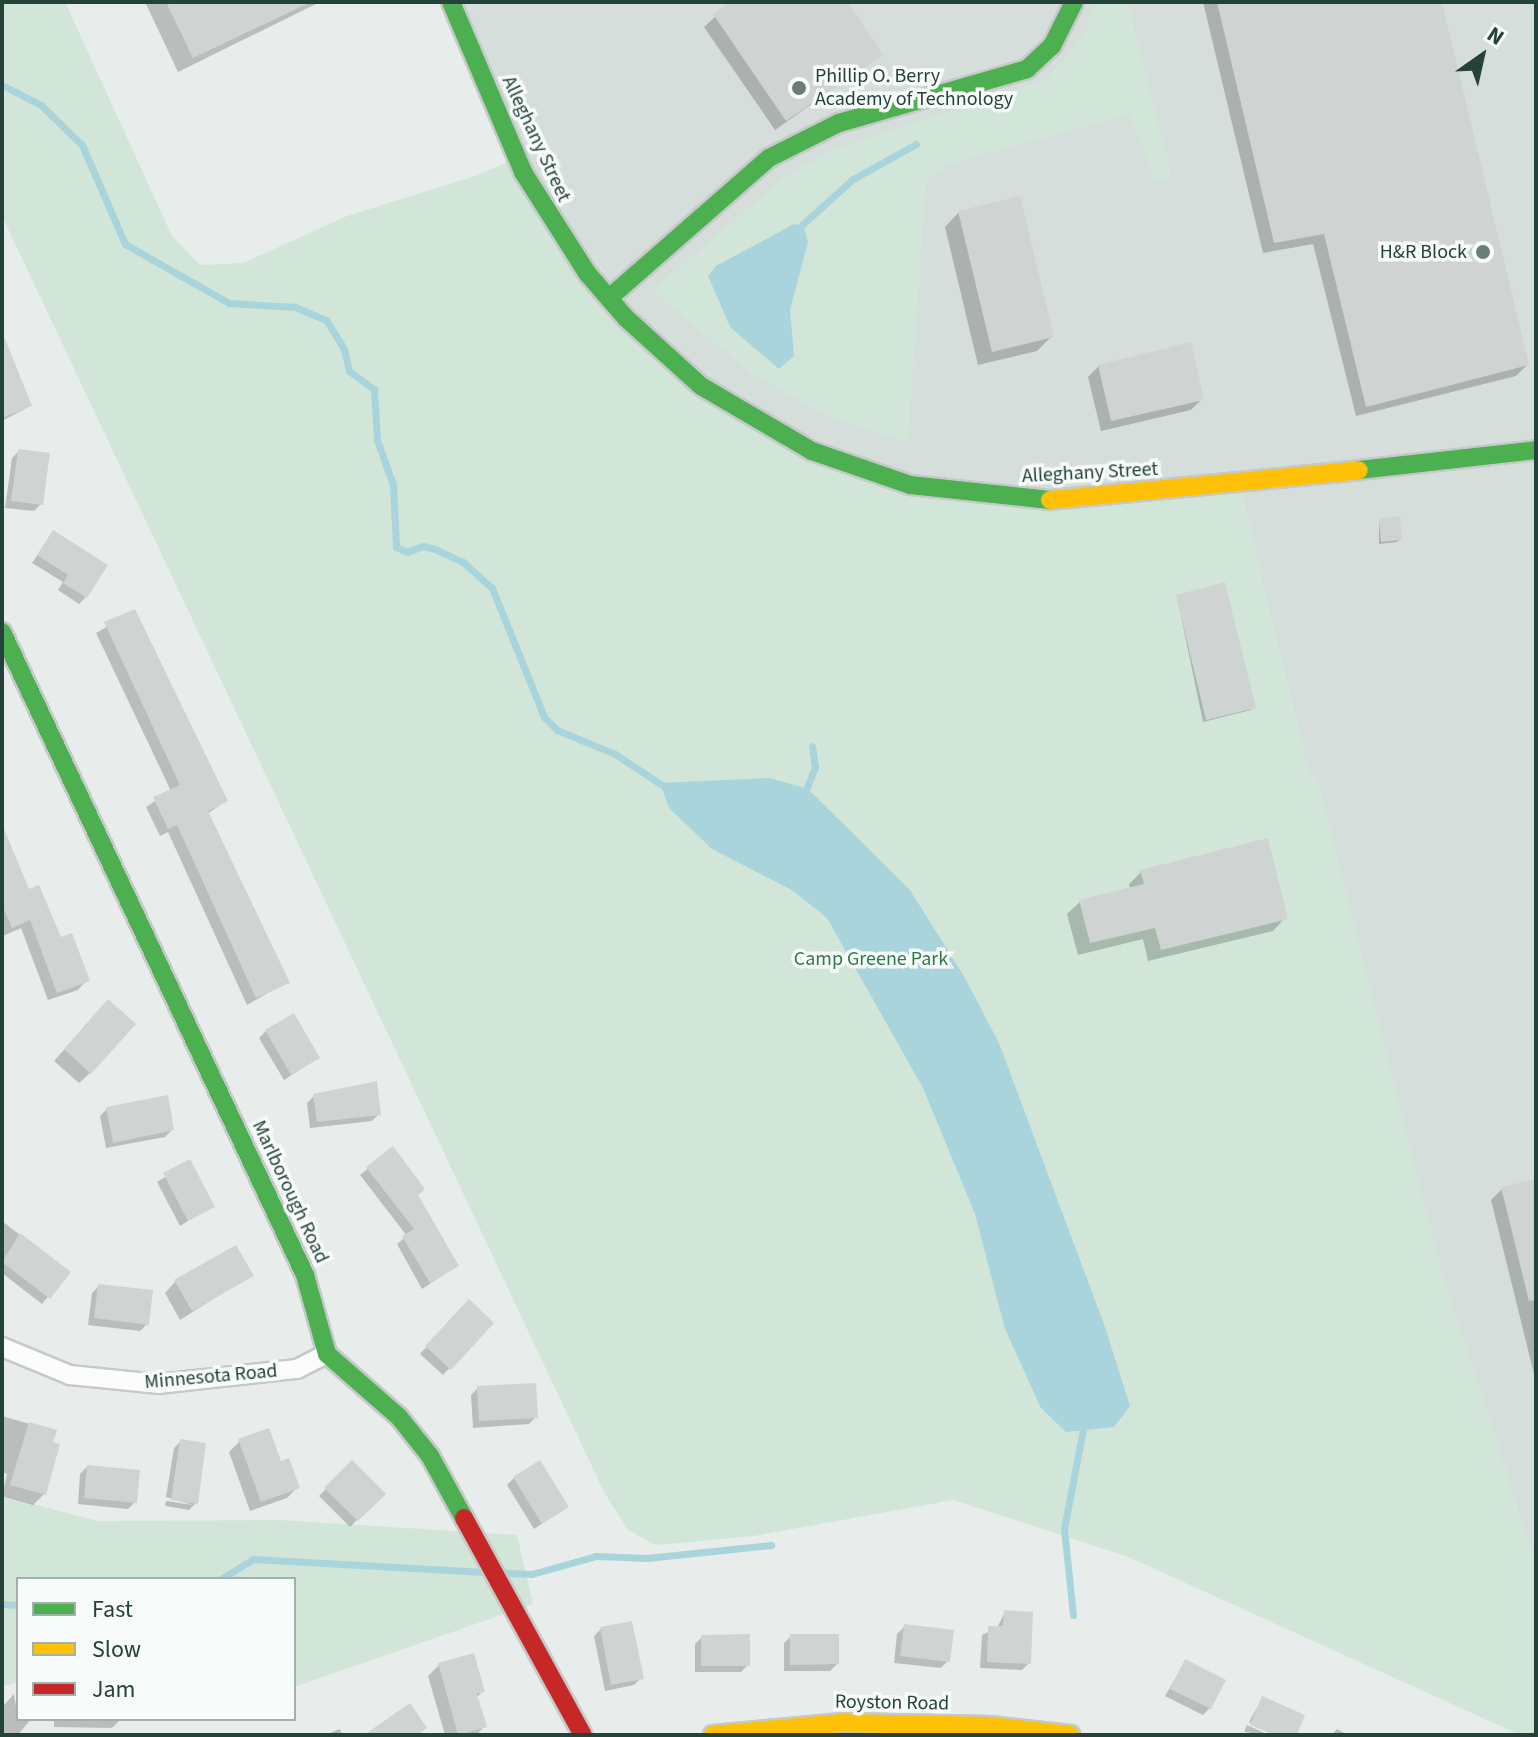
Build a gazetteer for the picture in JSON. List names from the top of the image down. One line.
{"streets":{"street":["Alleghany Street","Marlborough Road","Minnesota Road","Royston Road"]},"crossings":[["Marlborough Road","Minnesota Road"]],"parks":["Camp Greene Park"],"places":["Phillip O. Berry Academy of Technology","H&R Block"],"legend":["Fast","Slow","Jam"],"north":"top right"}
